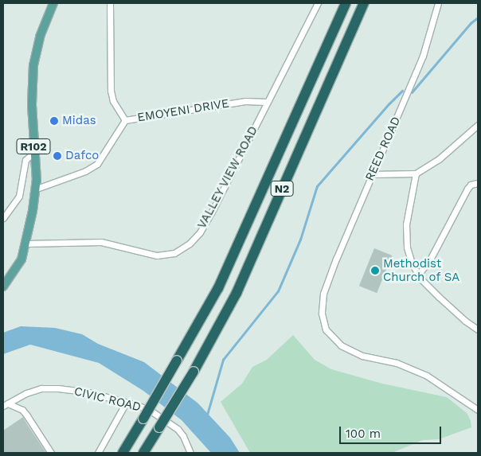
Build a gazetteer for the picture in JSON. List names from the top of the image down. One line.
{"streets":{"highway":["N2"],"main road":["R102"],"street":["EMOYENI DRIVE","REED ROAD","VALLEY VIEW ROAD","CIVIC ROAD"]},"crossings":[["EMOYENI DRIVE","VALLEY VIEW ROAD"],["R102","VALLEY VIEW ROAD"]],"places":["Midas","Dafco","Methodist Church of SA"],"scale_bar":"100 m"}
